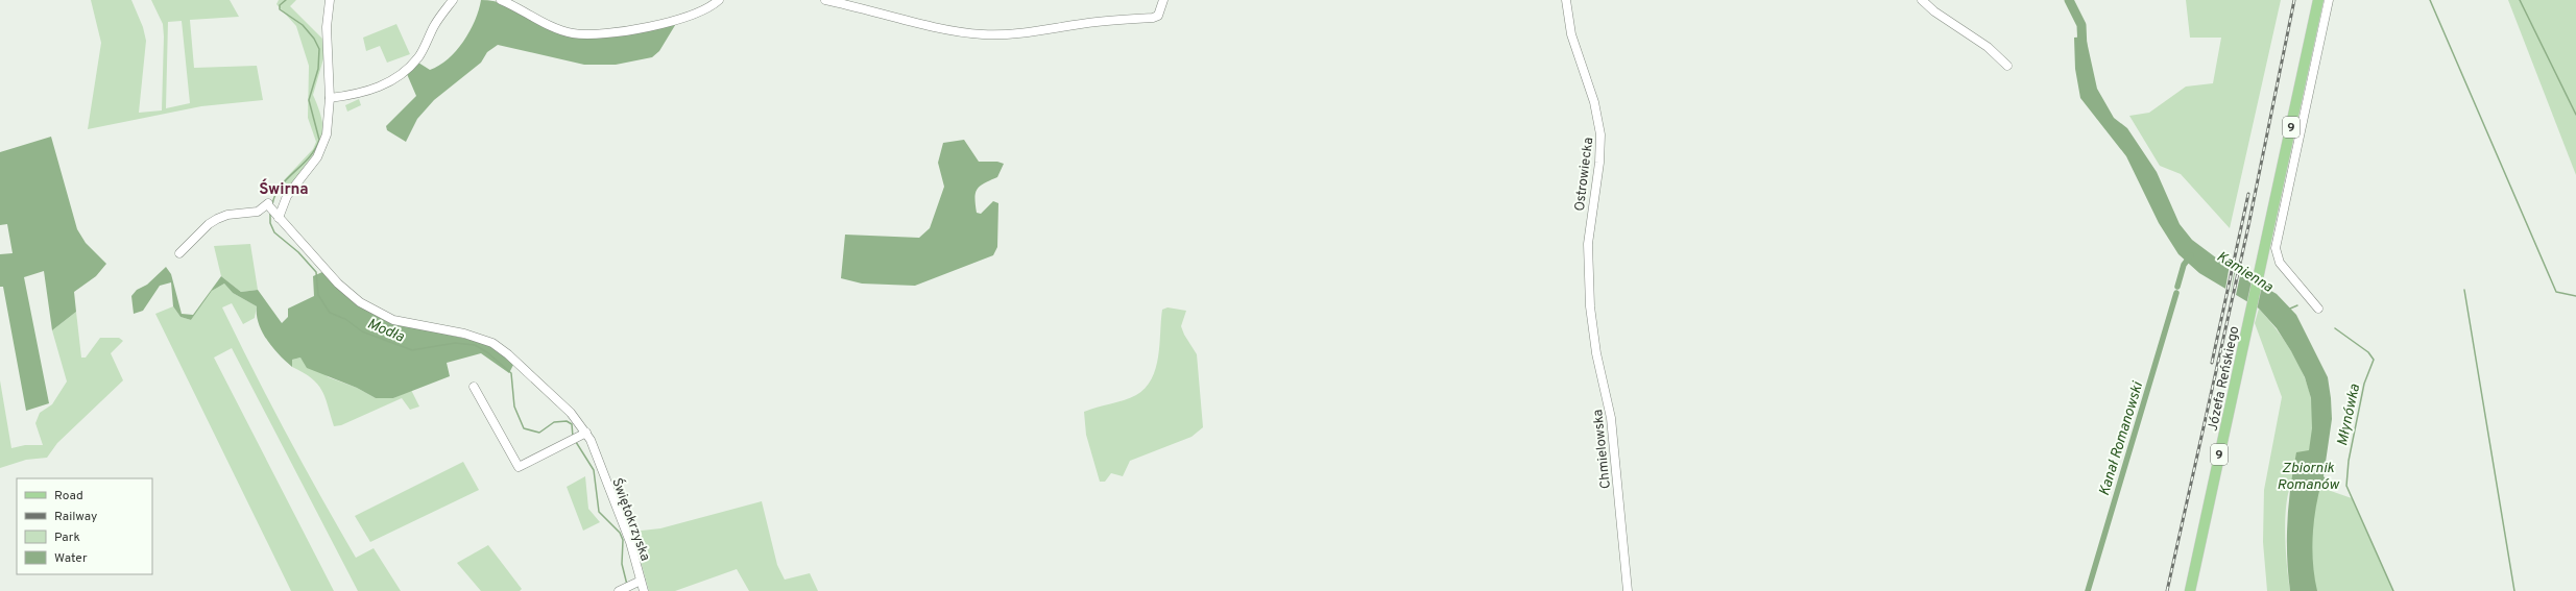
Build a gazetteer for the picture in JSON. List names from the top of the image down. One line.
{"streets":{"main road":["9","Józefa Reńskiego"],"street":["Ostrowiecka","Chmielowska","Świętokrzyska"]},"crossings":[["Ostrowiecka","Chmielowska"]],"districts":["Świrna"],"water":["Kamienna","Modła","Młynówka","Kanał Romanowski","Zbiornik Romanów"],"legend":["Road","Railway","Park","Water"]}
